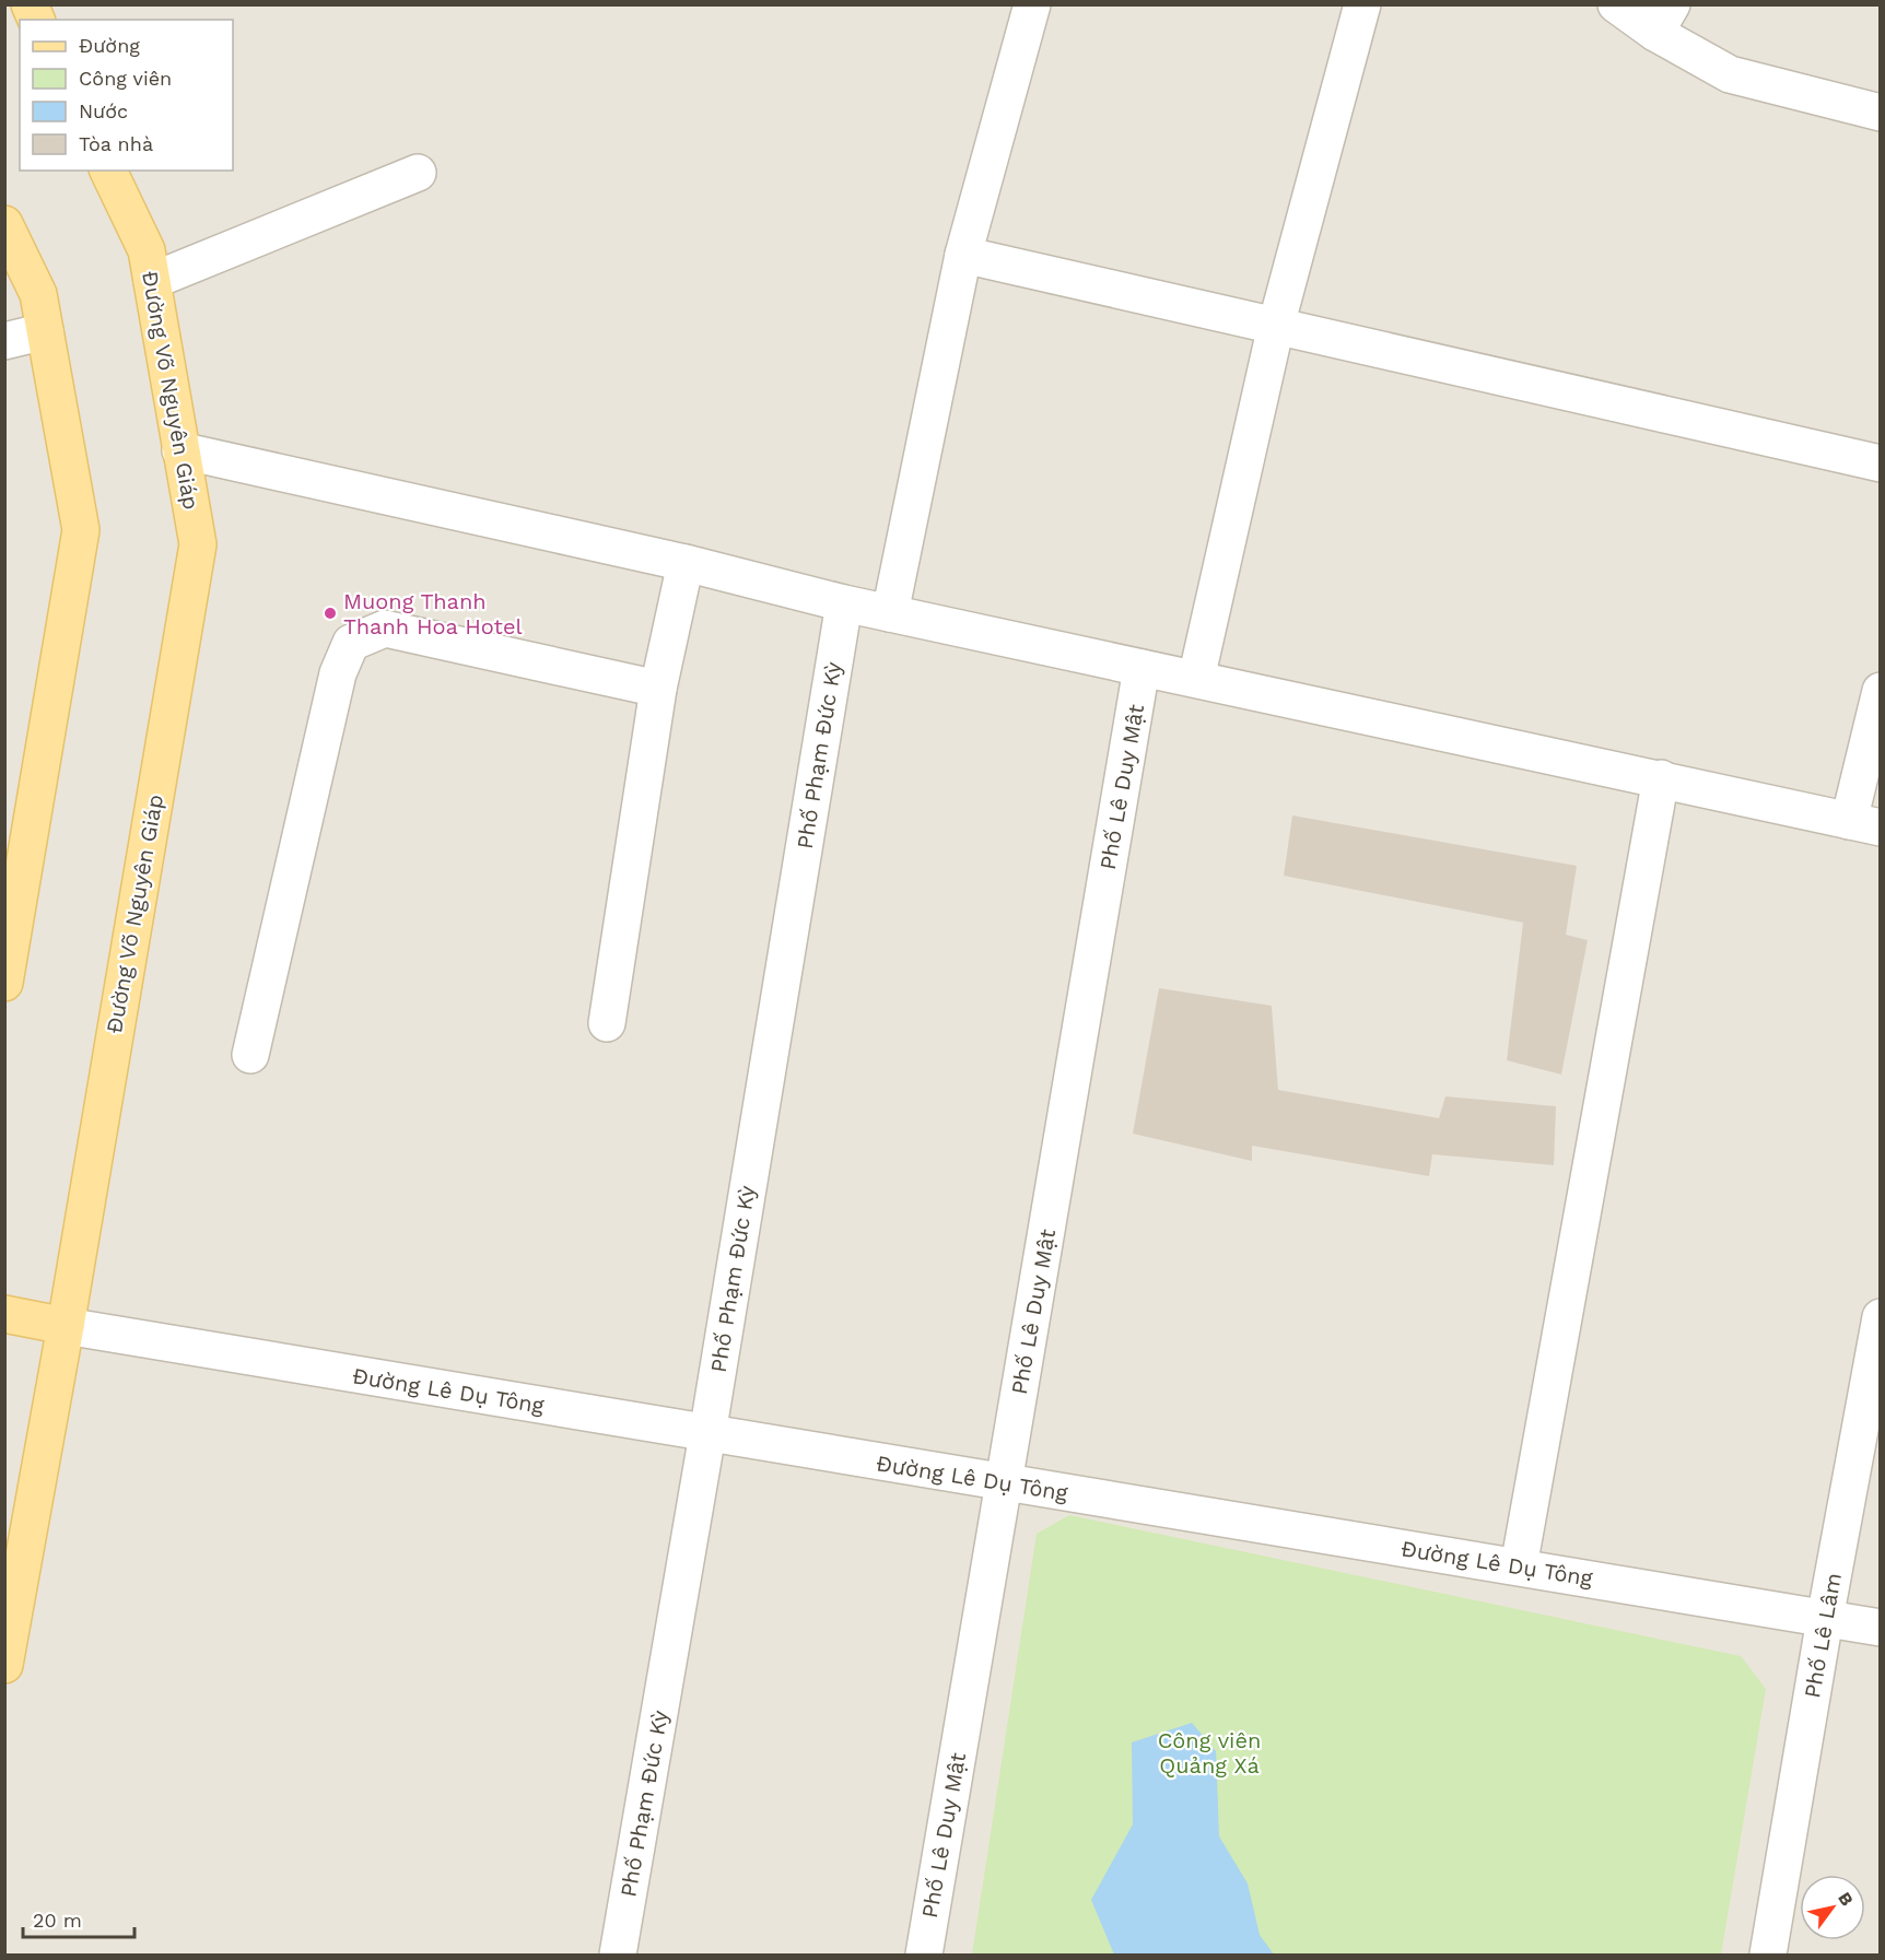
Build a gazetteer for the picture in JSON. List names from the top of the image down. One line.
{"streets":{"main road":["Đường Võ Nguyên Giáp"],"street":["Phố Phạm Đức Kỳ","Phố Lê Duy Mật","Đường Lê Dụ Tông","Phố Lê Lâm"]},"crossings":[["Đường Võ Nguyên Giáp","Đường Lê Dụ Tông"],["Phố Phạm Đức Kỳ","Đường Lê Dụ Tông"],["Phố Lê Duy Mật","Đường Lê Dụ Tông"],["Đường Lê Dụ Tông","Phố Lê Lâm"]],"parks":["Công viên Quảng Xá"],"places":["Muong Thanh Thanh Hoa Hotel"],"legend":["Đường","Công viên","Nước","Tòa nhà"],"scale_bar":"20 m","north":"top right"}
